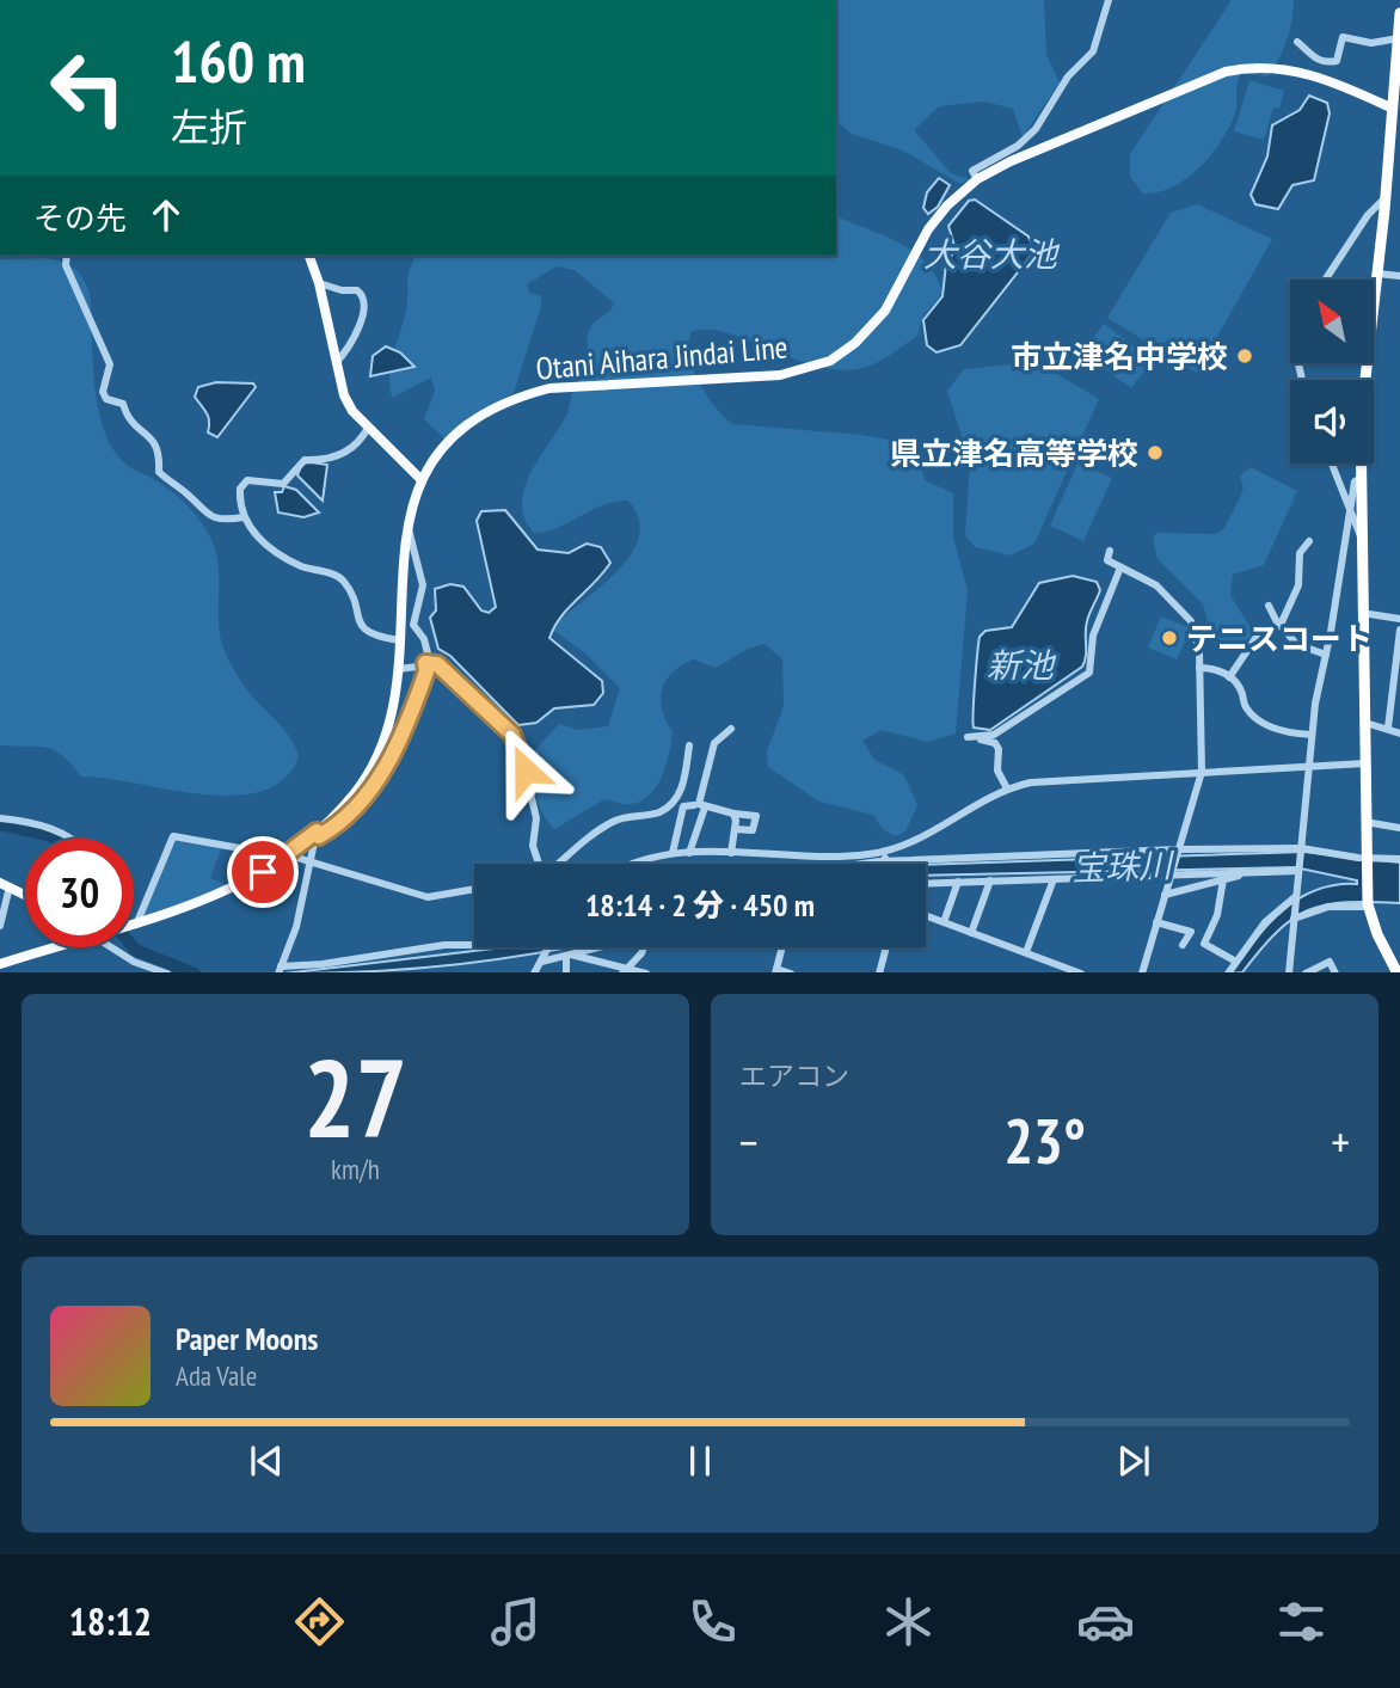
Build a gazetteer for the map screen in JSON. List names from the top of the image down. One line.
{"streets":{"main road":["Otani Aihara Jindai Line"]},"water":["大谷大池","新池","宝珠川"],"places":["市立津名中学校","県立津名高等学校","テニスコート"],"north":"top left","page":{"turn":["160 m","左折"],"then":"その先","limit":"30","trip":"18:14 · 2 分 · 450 m","tile":[["27","km/h"],"エアコン"],"heat":["−","23°","+"],"song":["Paper Moons","Ada Vale"],"tabs":"18:12"}}
